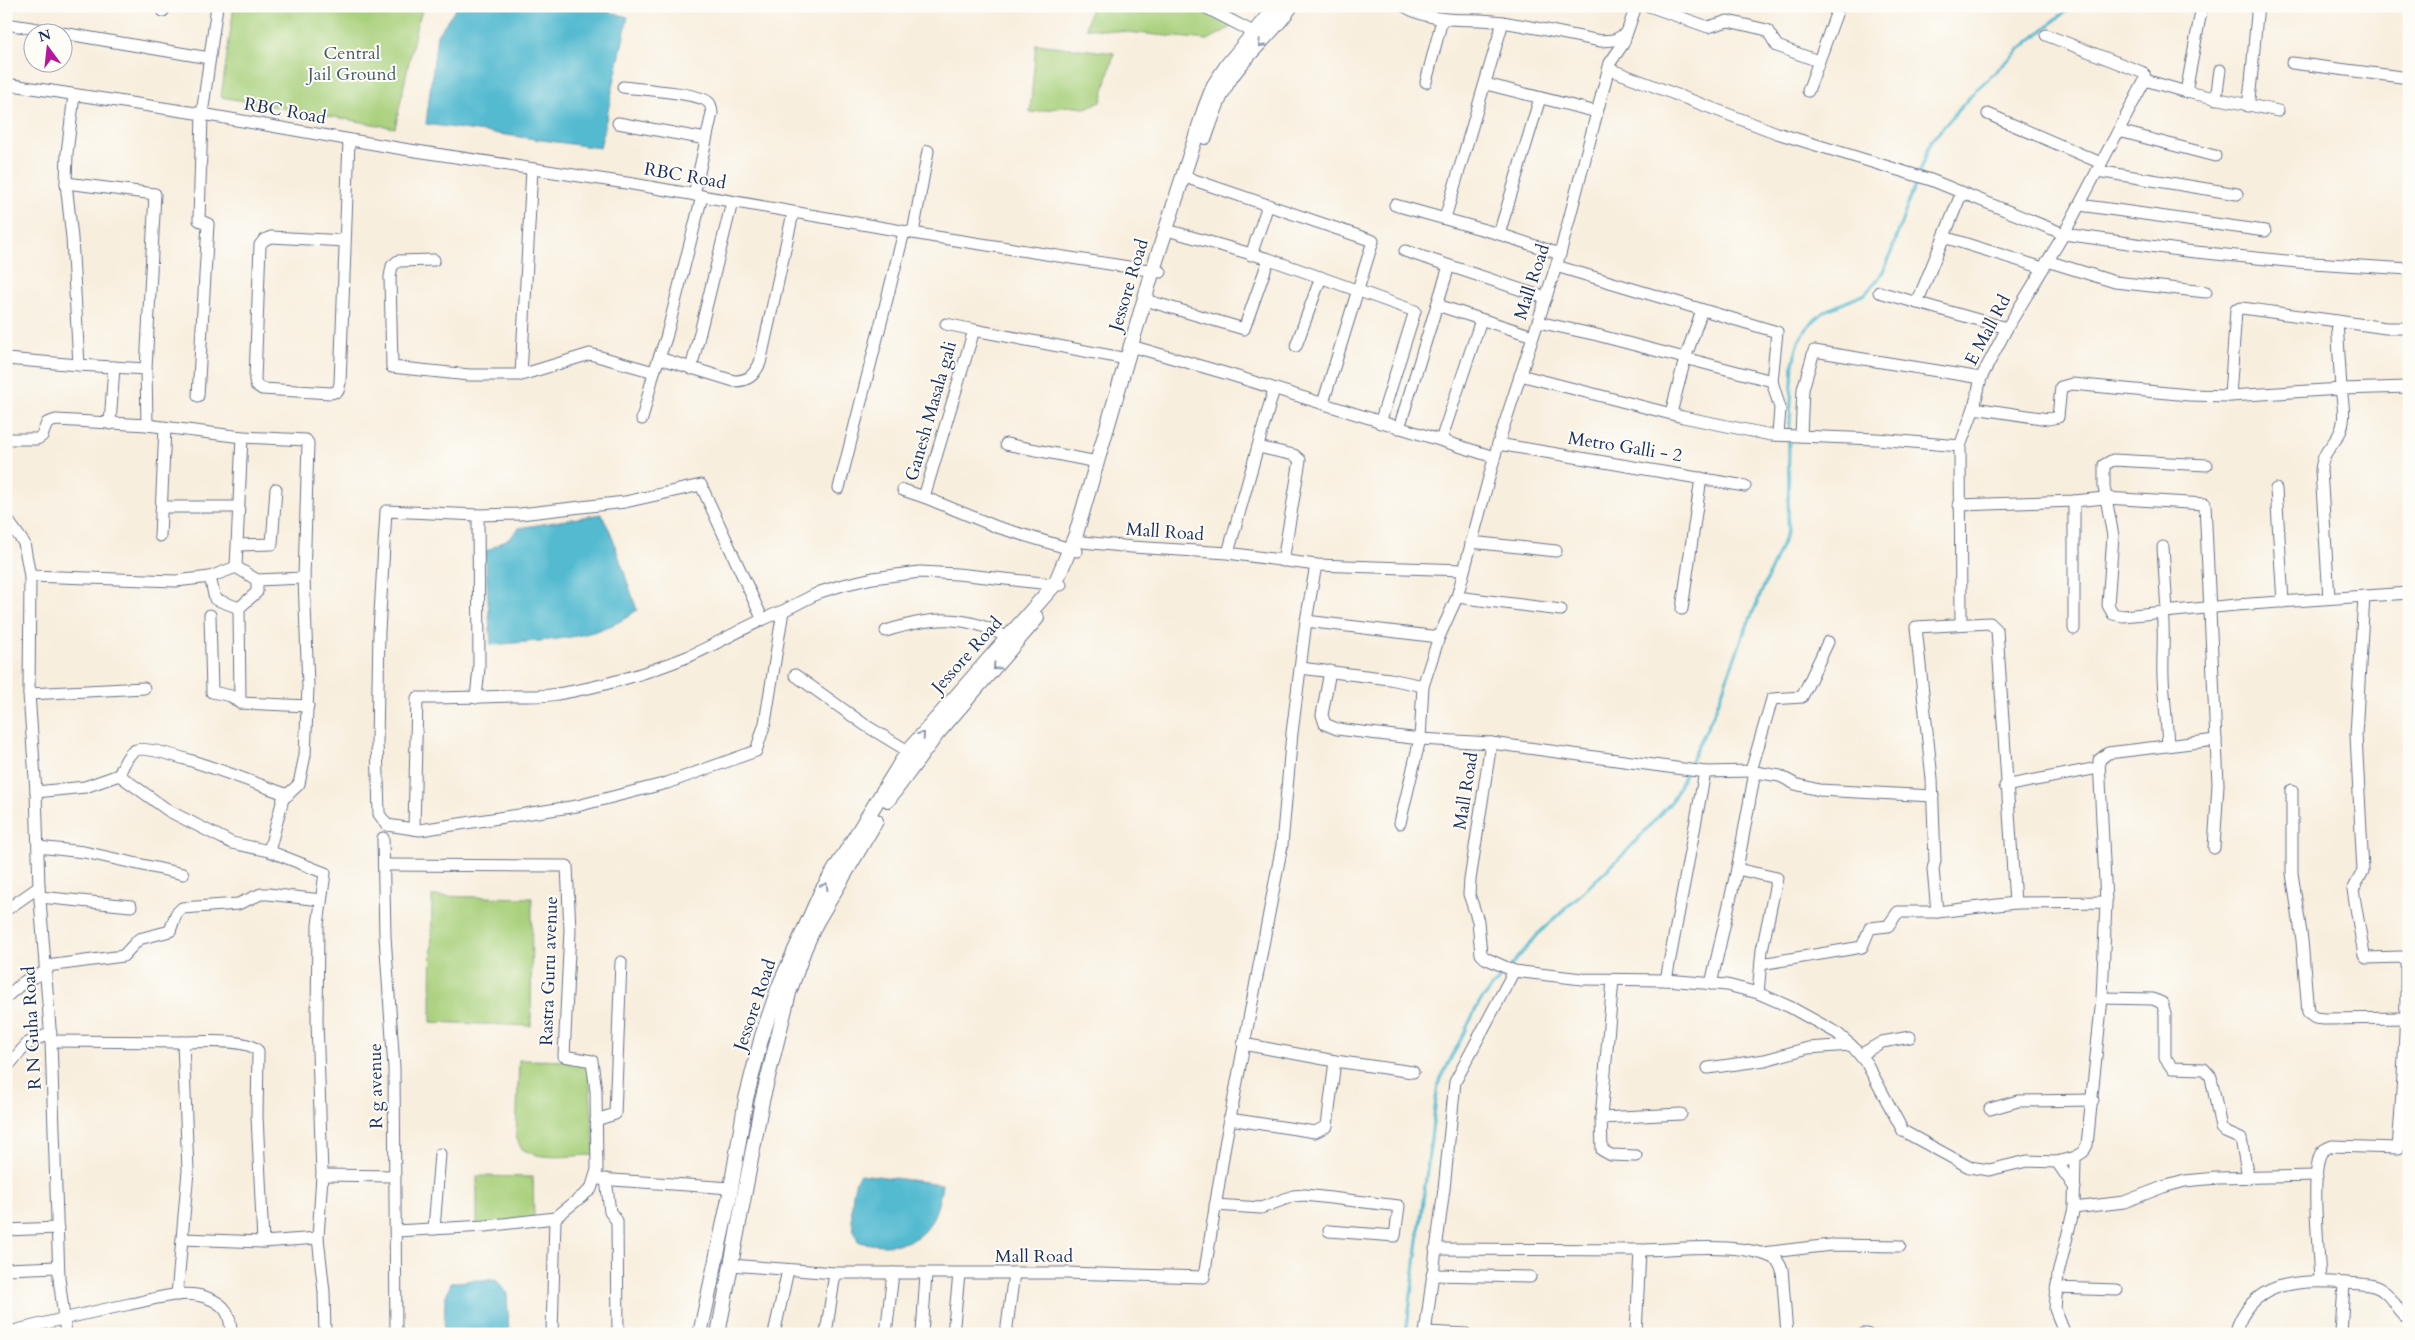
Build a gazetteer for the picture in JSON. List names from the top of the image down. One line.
{"streets":{"main road":["Jessore Road"],"street":["RBC Road","Mall Road","E Mall Rd","Ganesh Masala gali","Metro Galli - 2","Rastra Guru avenue","R N Guha Road","R g avenue"]},"crossings":[["RBC Road","Jessore Road"],["Mall Road","Jessore Road"],["Mall Road","Ganesh Masala gali"],["Mall Road","Metro Galli - 2"],["Jessore Road","Ganesh Masala gali"],["Rastra Guru avenue","R g avenue"]],"parks":["Central Jail Ground"],"north":"top"}
